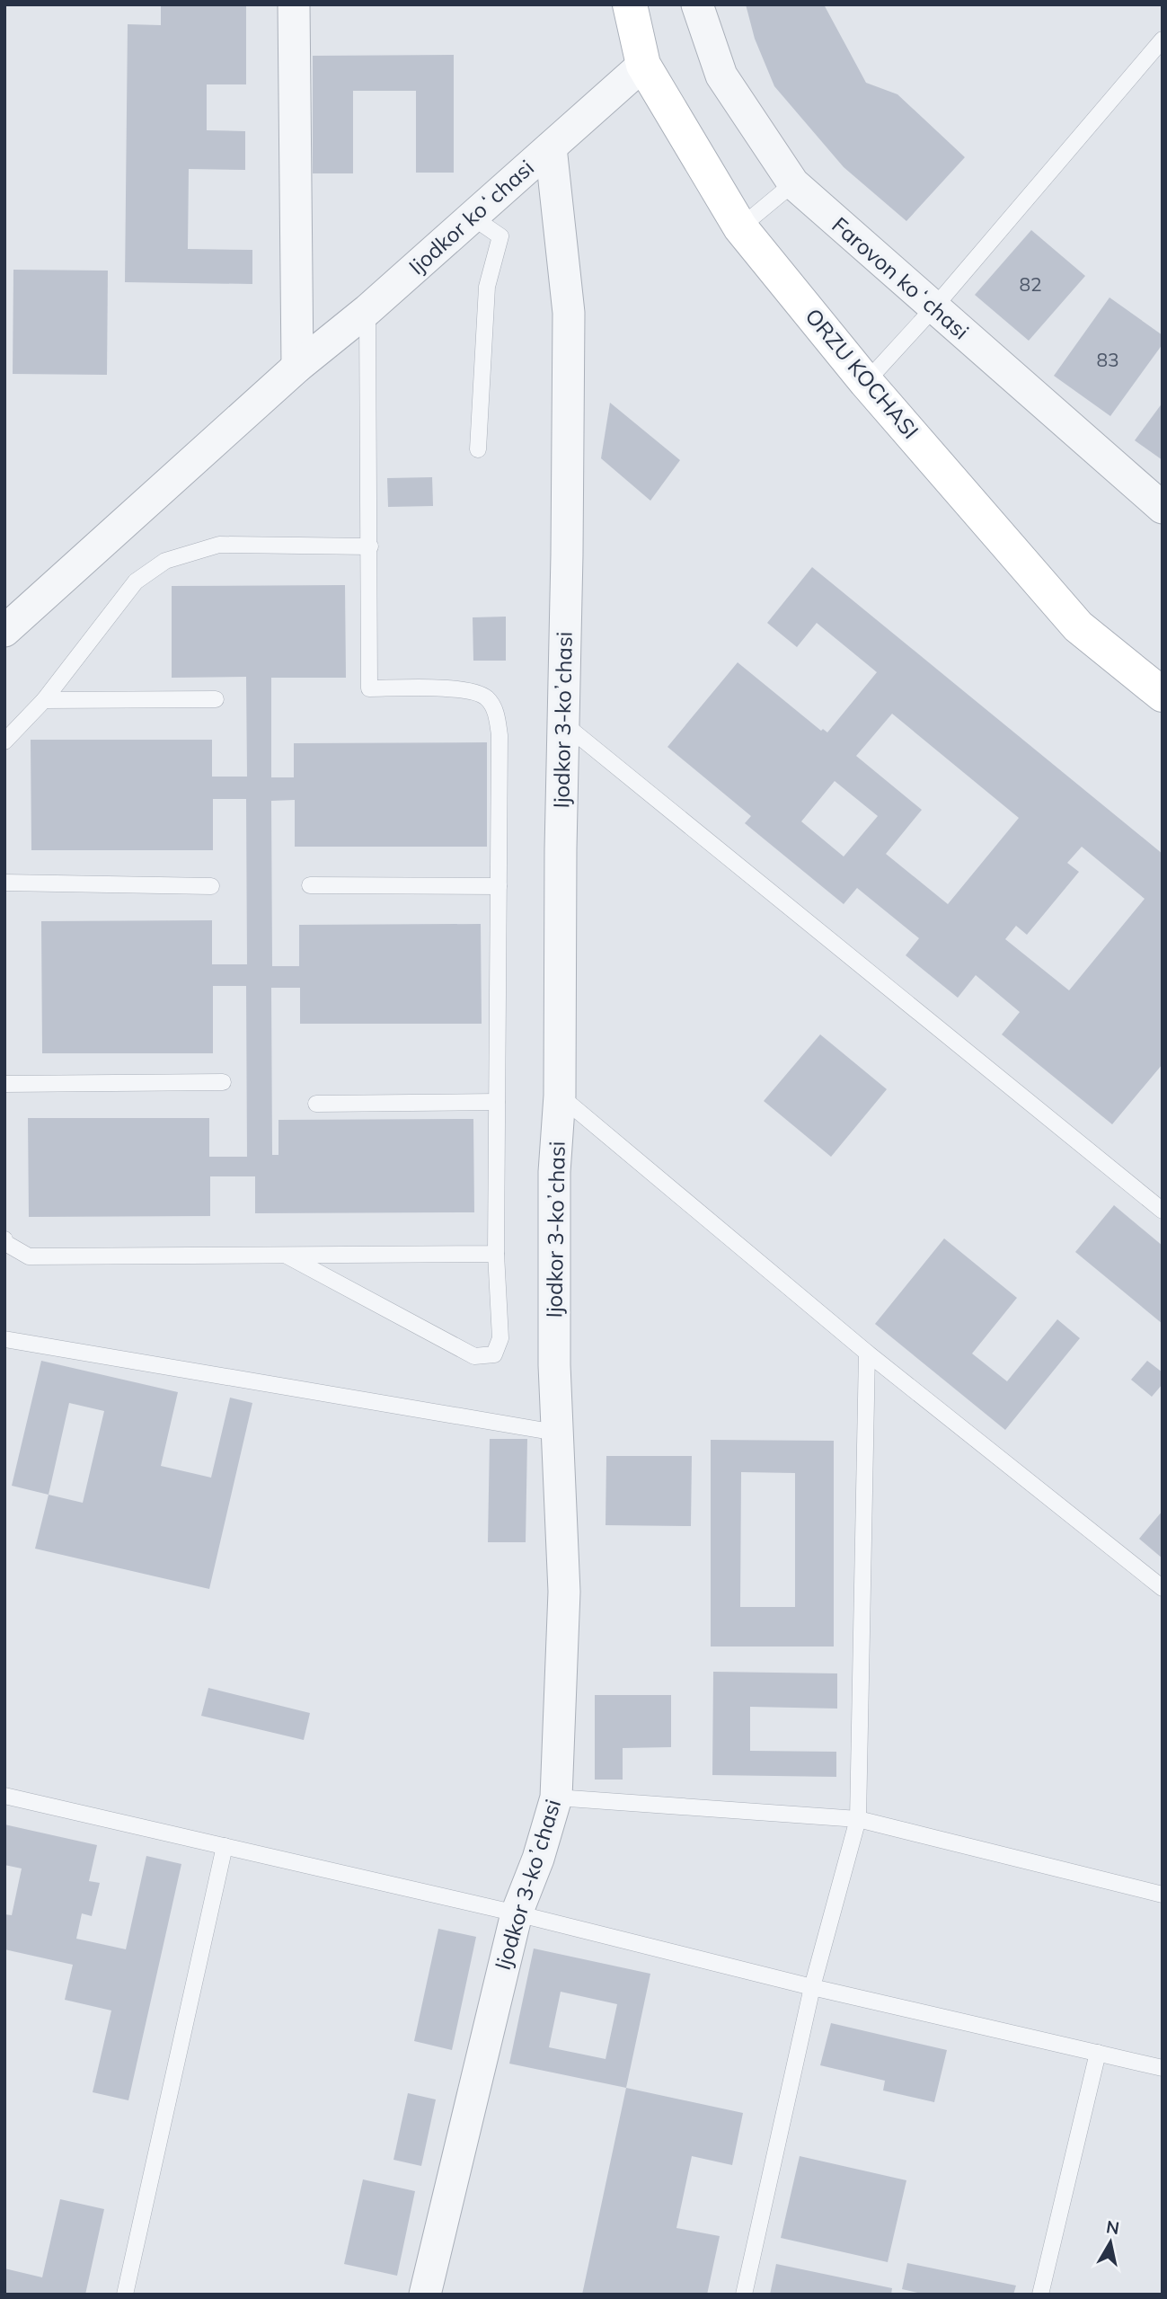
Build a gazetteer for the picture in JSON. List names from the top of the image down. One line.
{"streets":{"main road":["ORZU KOCHASI"],"street":["Ijodkor koʻchasi","Farovon koʻchasi","Ijodkor 3-koʼchasi"]},"crossings":[["Ijodkor koʻchasi","ORZU KOCHASI"],["Ijodkor koʻchasi","Ijodkor 3-koʼchasi"]],"house_numbers":["82","83"],"north":"top"}
